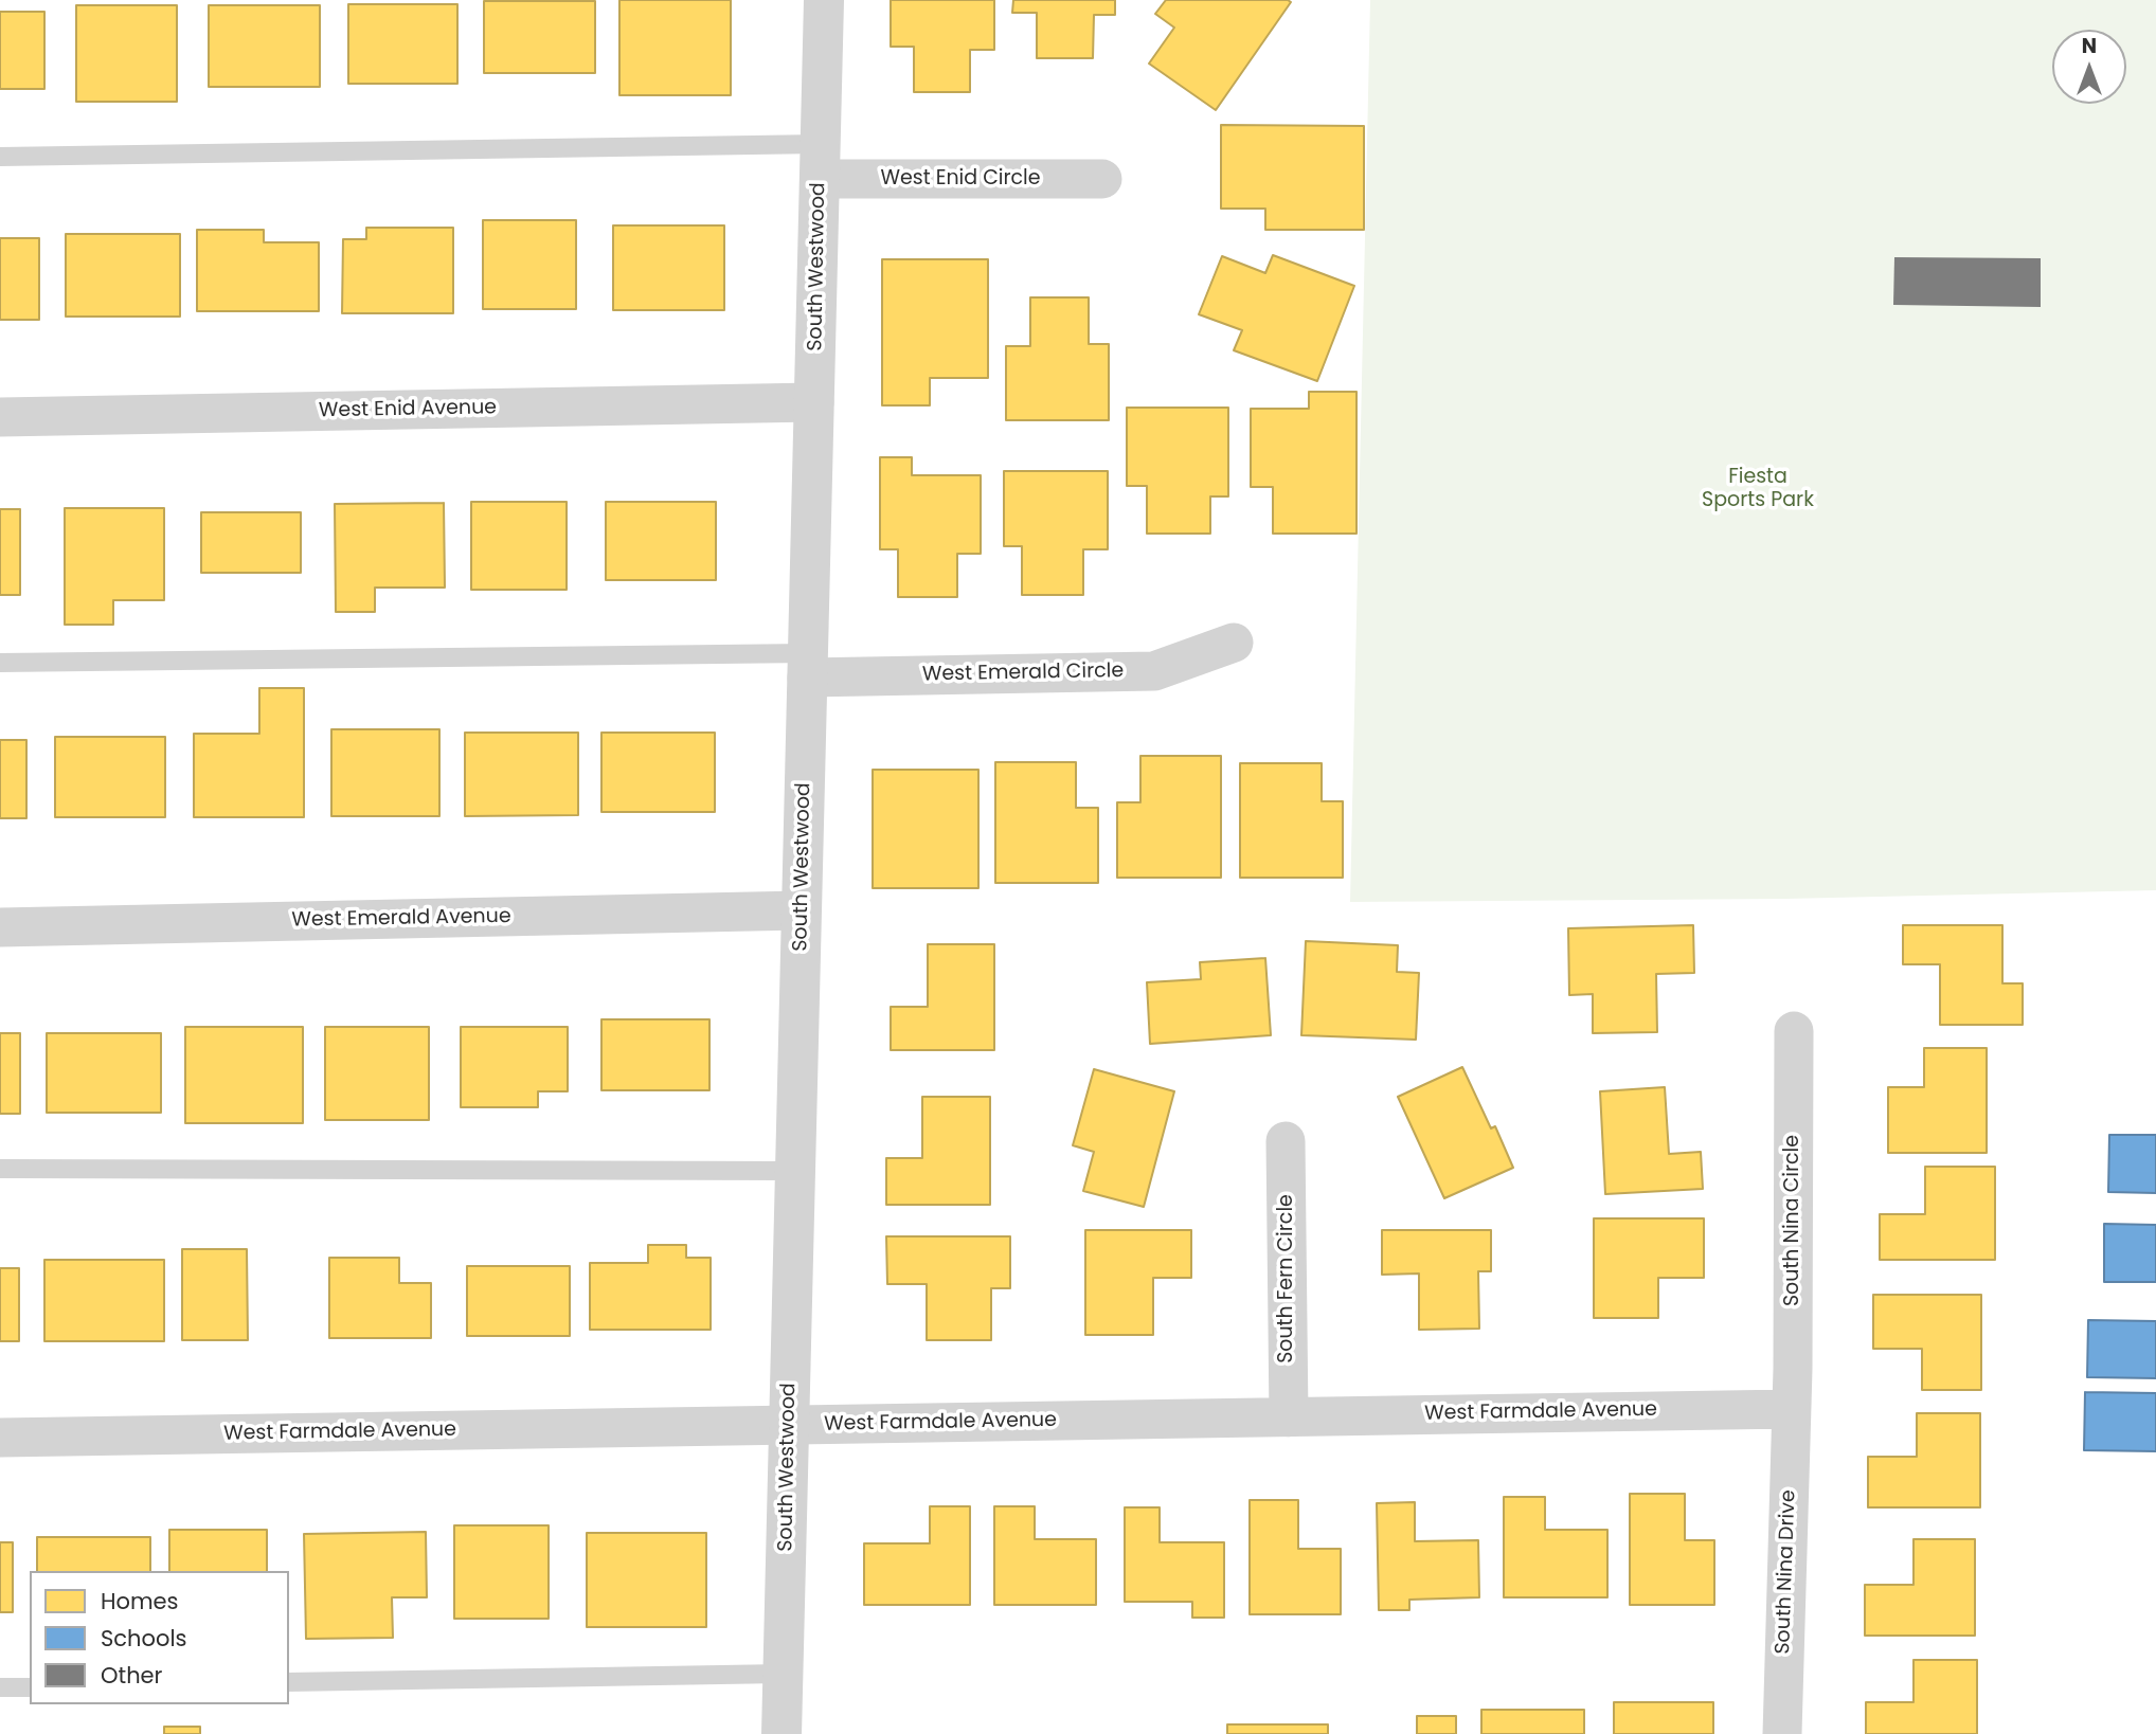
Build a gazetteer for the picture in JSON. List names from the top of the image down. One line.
{"streets":{"street":["West Enid Circle","South Westwood","West Enid Avenue","West Emerald Circle","West Emerald Avenue","South Nina Circle","South Fern Circle","West Farmdale Avenue","South Nina Drive"]},"crossings":[["West Enid Circle","South Westwood"],["South Westwood","West Enid Avenue"],["South Westwood","West Emerald Circle"],["South Westwood","West Emerald Avenue"],["South Westwood","West Farmdale Avenue"],["South Nina Circle","West Farmdale Avenue"],["South Nina Circle","South Nina Drive"],["South Fern Circle","West Farmdale Avenue"],["West Farmdale Avenue","South Nina Drive"]],"parks":["Fiesta Sports Park"],"legend":["Homes","Schools","Other"],"north":"top"}
